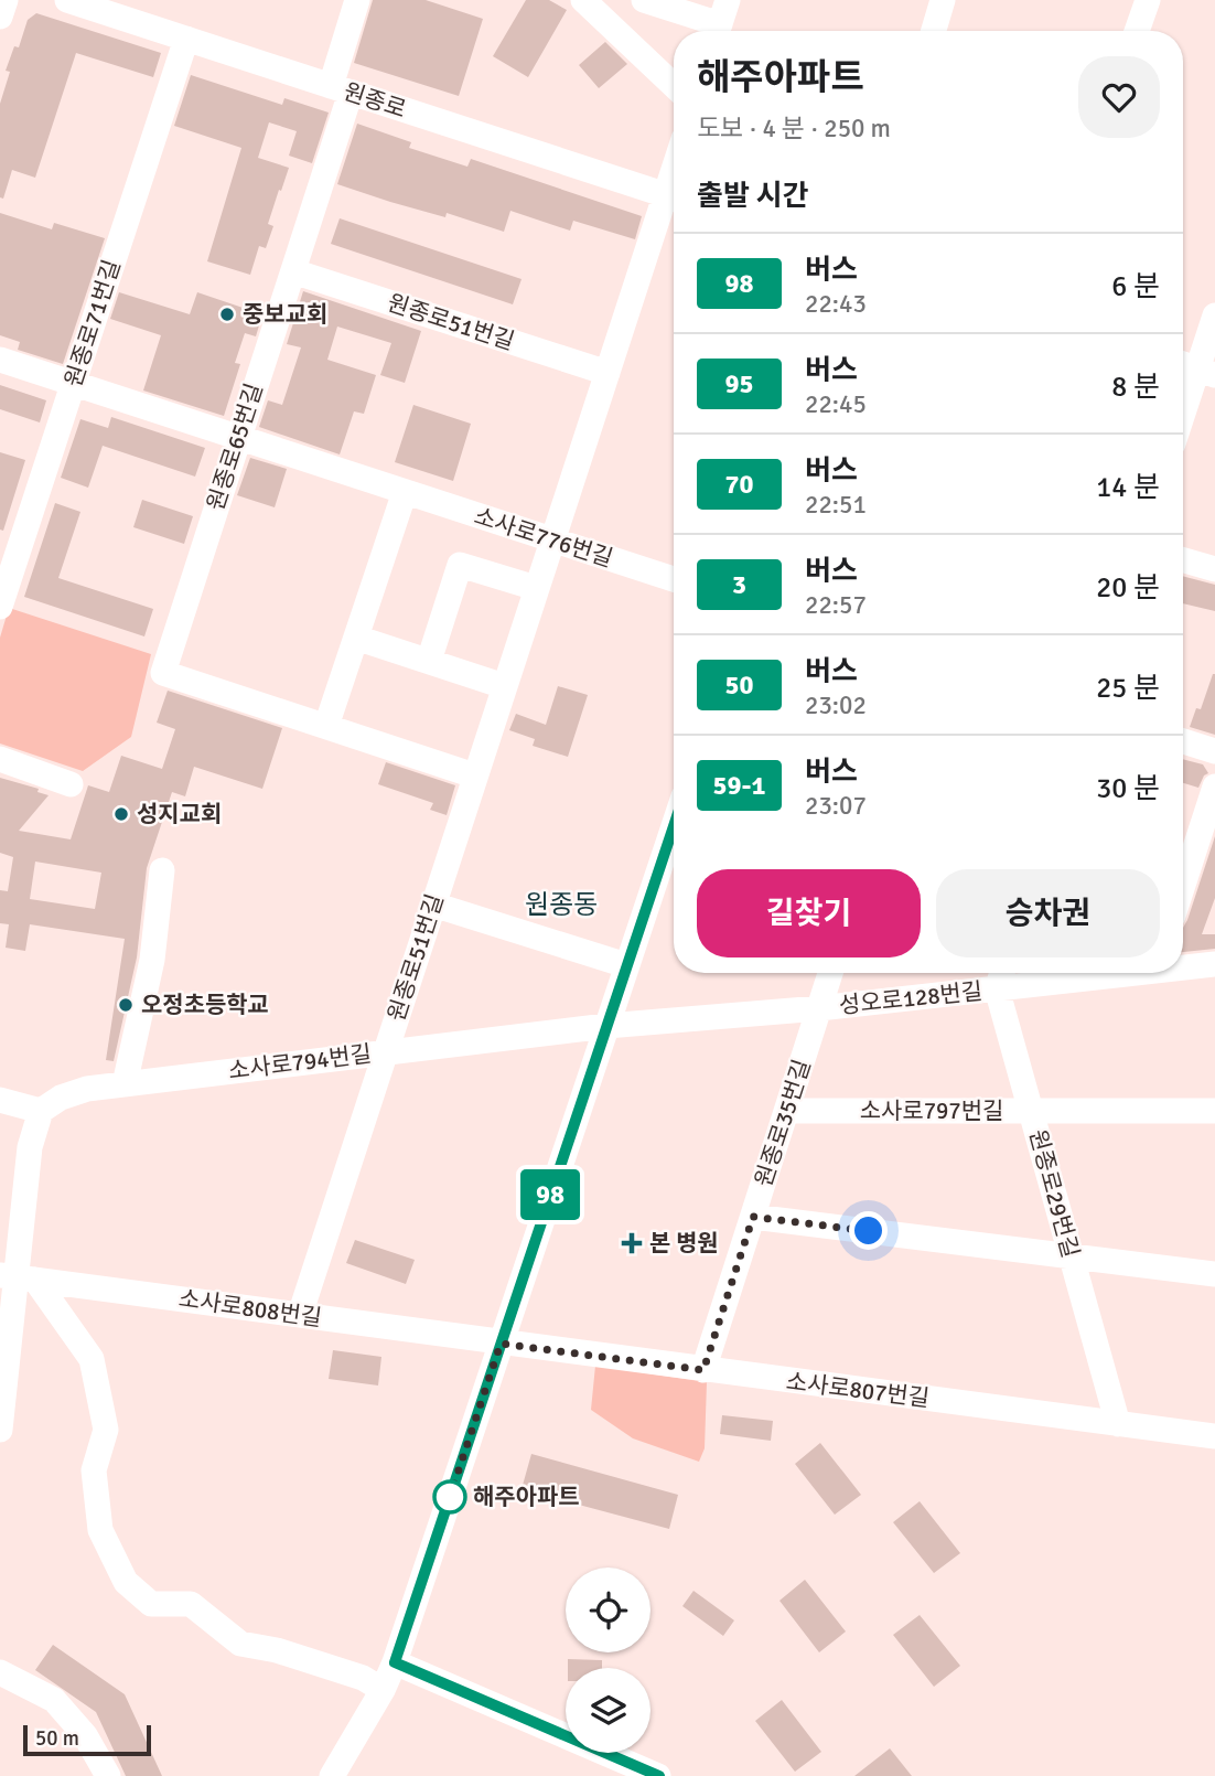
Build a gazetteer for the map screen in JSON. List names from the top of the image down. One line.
{"streets":{"street":["원종로","원종로51번길","원종로71번길","원종로65번길","소사로776번길","성오로128번길","소사로794번길","소사로797번길","원종로35번길","원종로29번길","소사로808번길","소사로807번길"]},"crossings":[["원종로","원종로51번길"],["원종로","원종로71번길"],["원종로","원종로65번길"],["원종로51번길","원종로65번길"],["원종로51번길","소사로776번길"],["원종로51번길","소사로794번길"],["원종로51번길","소사로808번길"],["원종로71번길","소사로776번길"],["원종로65번길","소사로776번길"],["성오로128번길","소사로794번길"],["성오로128번길","원종로35번길"],["성오로128번길","원종로29번길"],["소사로797번길","원종로35번길"],["소사로797번길","원종로29번길"],["원종로35번길","소사로807번길"],["원종로29번길","소사로807번길"],["소사로808번길","소사로807번길"]],"districts":["원종동"],"places":{"other":["중보교회","성지교회","오정초등학교","해주아파트"],"health":["본 병원"]},"lines":["bus line 98"],"scale_bar":"50 m","page":{"on_map":"98","heading":[["해주아파트","도보 · 4 분 · 250 m"],"출발 시간"],"list":[{"mark":"98","name":"버스","note":"22:43","value":"6 분"},{"mark":"95","name":"버스","note":"22:45","value":"8 분"},{"mark":"70","name":"버스","note":"22:51","value":"14 분"},{"mark":"3","name":"버스","note":"22:57","value":"20 분"},{"mark":"50","name":"버스","note":"23:02","value":"25 분"},{"mark":"59-1","name":"버스","note":"23:07","value":"30 분"}],"buttons":["길찾기","승차권"],"scale":"50 m"}}
